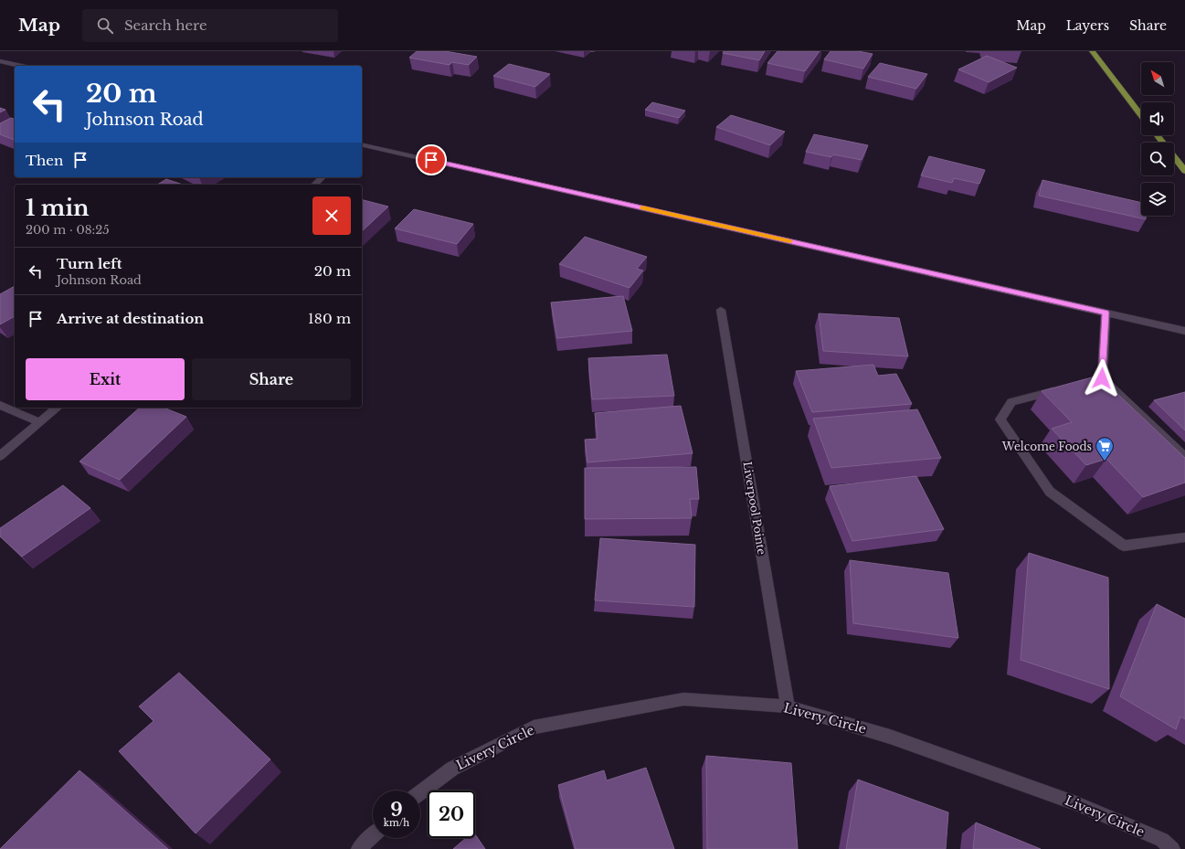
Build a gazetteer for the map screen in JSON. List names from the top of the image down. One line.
{"streets":{"street":["Liverpool Pointe","Livery Circle"]},"crossings":[["Liverpool Pointe","Livery Circle"]],"places":{"supermarket":["Welcome Foods"]},"north":"top left","page":{"header":"Map","search":"Search here","nav":["Map","Layers","Share"],"turn":["20 m","Johnson Road"],"then":"Then","heading":["1 min","200 m · 08:25"],"list":[{"name":"Turn left","note":"Johnson Road","value":"20 m"},{"name":"Arrive at destination","value":"180 m"}],"buttons":["Exit","Share"],"speed":"9 km/h","limit":"20"}}
